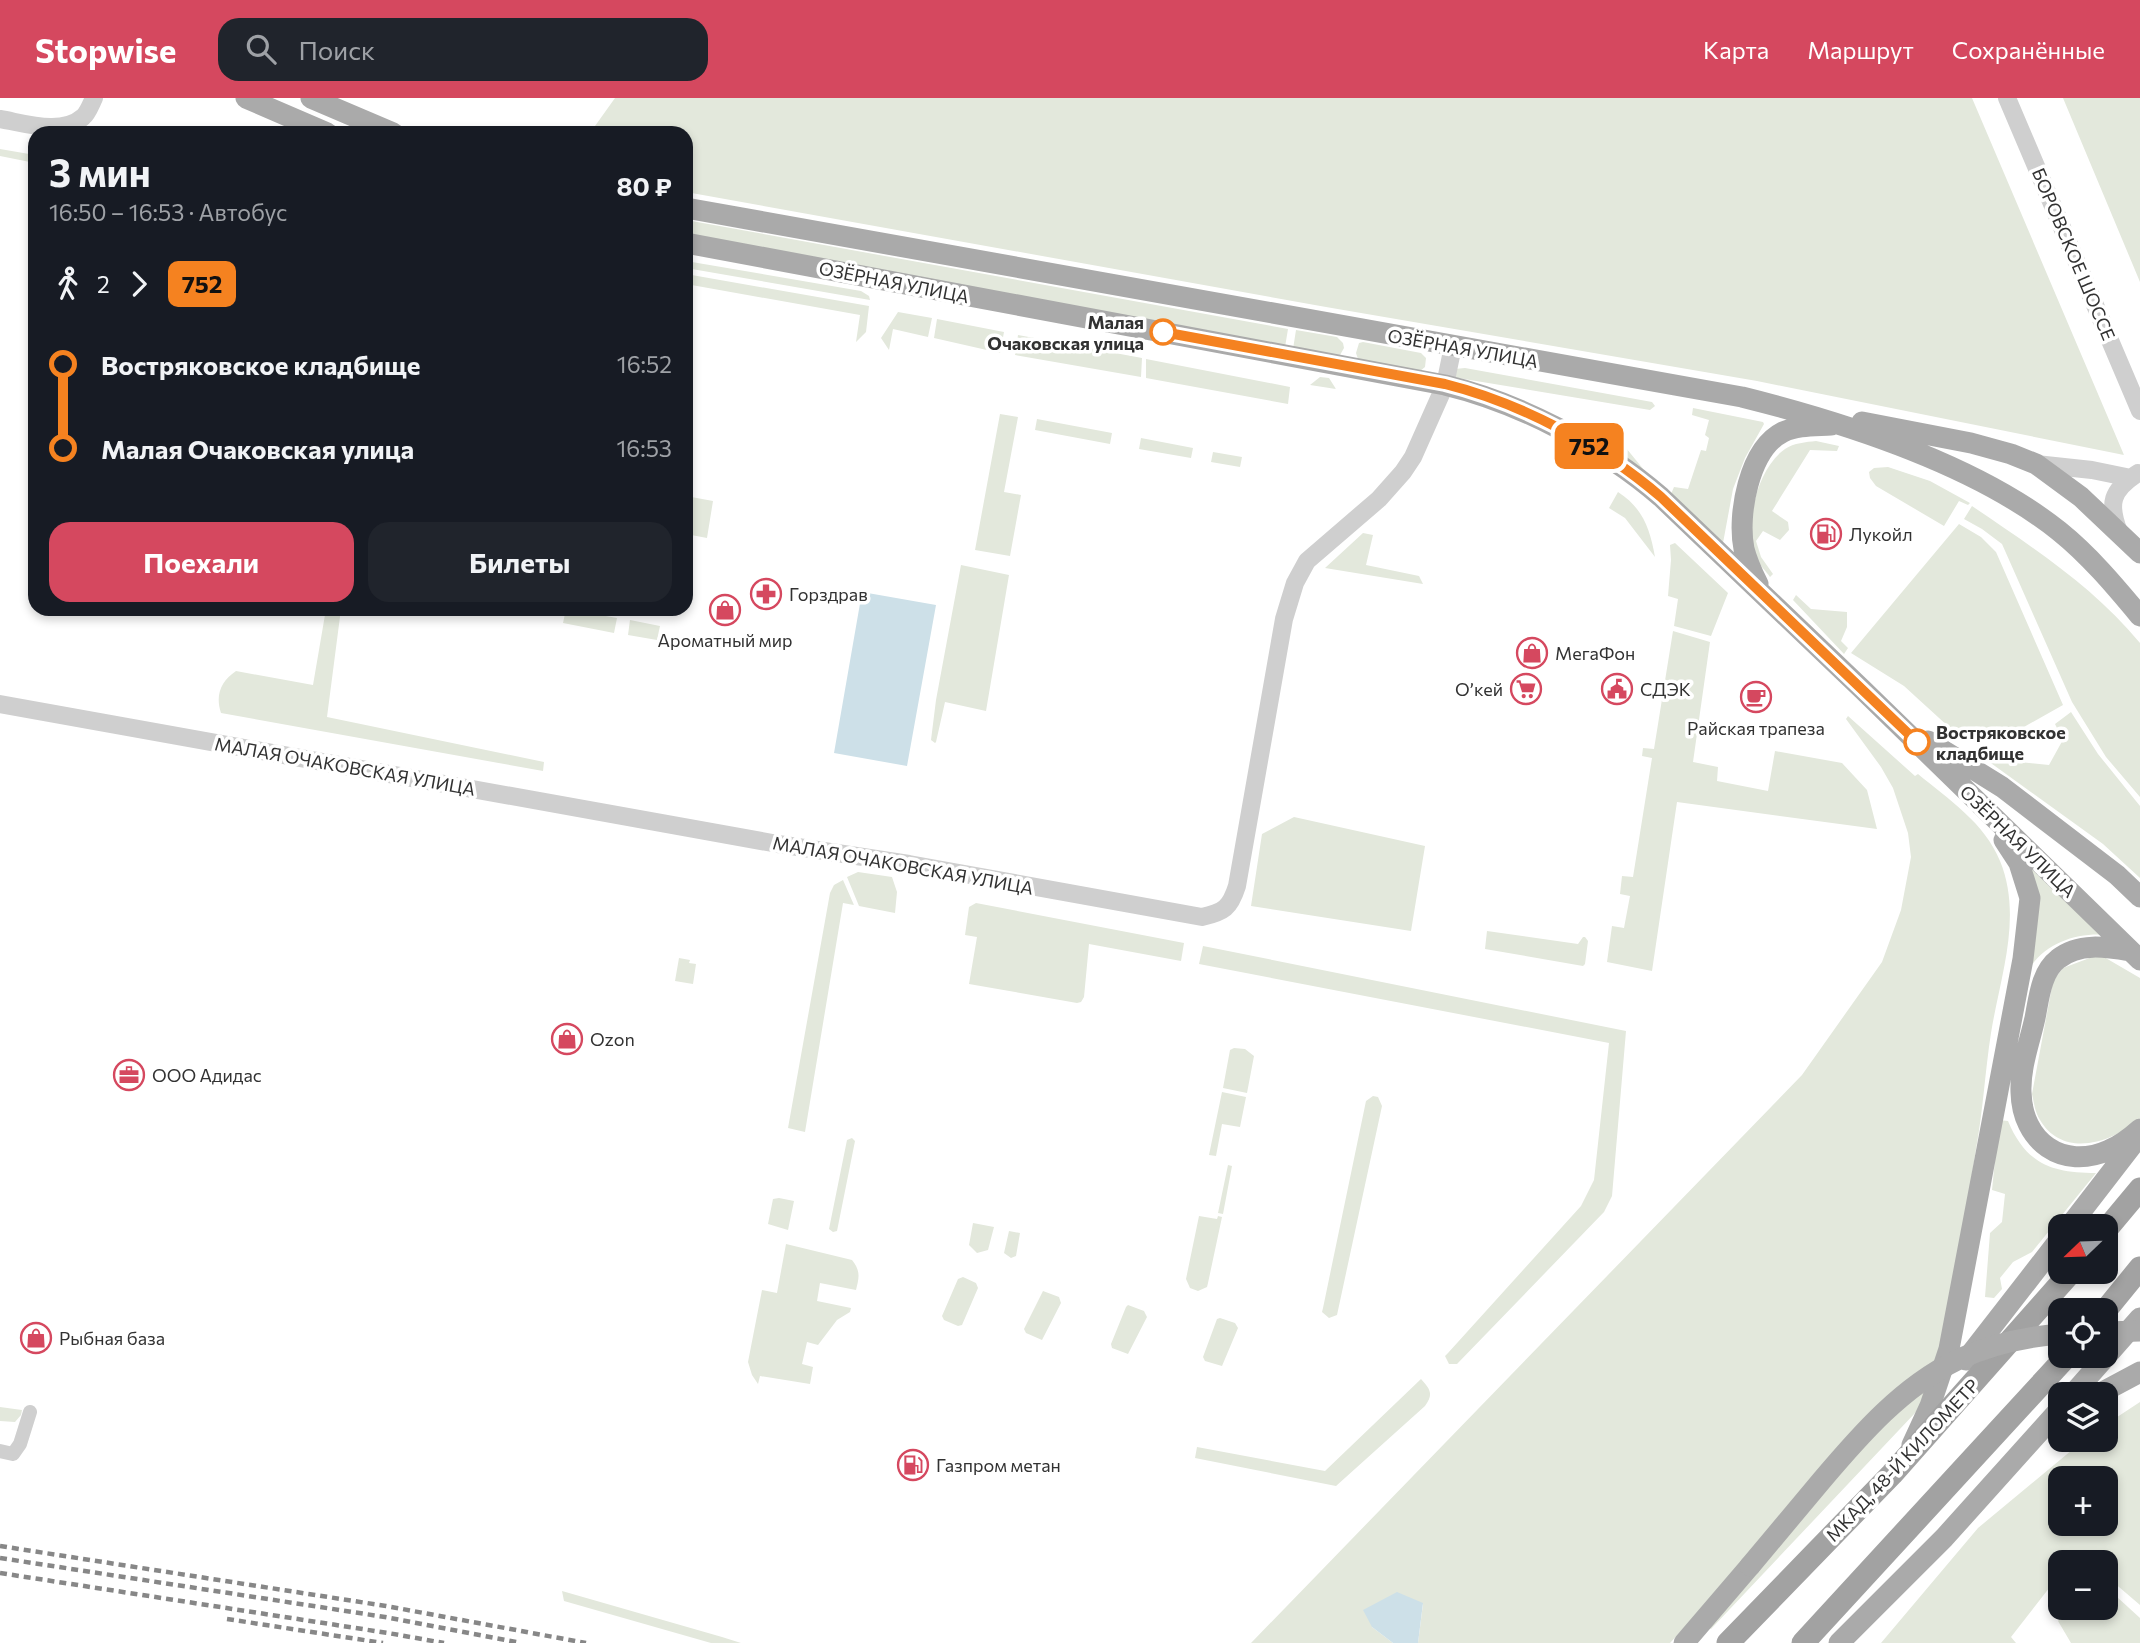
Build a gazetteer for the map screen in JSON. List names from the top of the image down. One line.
{"streets":{"highway":["МКАД, 48-Й КИЛОМЕТР"],"main road":["ОЗЁРНАЯ УЛИЦА"],"street":["БОРОВСКОЕ ШОССЕ","МАЛАЯ ОЧАКОВСКАЯ УЛИЦА"]},"crossings":[["ОЗЁРНАЯ УЛИЦА","МАЛАЯ ОЧАКОВСКАЯ УЛИЦА"]],"places":{"other":["Малая Очаковская улица","Востряковское кладбище"],"fuel station":["Лукойл","Газпром метан"],"pharmacy":["Горздрав"],"shop":["Ароматный мир","МегаФон","Ozon","Рыбная база"],"supermarket":["О’кей"],"public building":["СДЭК"],"cafe":["Райская трапеза"],"office":["ООО Адидас"]},"lines":["bus line 752"],"north":"bottom left","page":{"header":"Stopwise","search":"Поиск","nav":["Карта","Маршрут","Сохранённые"],"on_map":"752","heading":["3 мин","16:50 – 16:53 · Автобус","80 ₽"],"legs":["2","752"],"list":[{"name":"Востряковское кладбище","value":"16:52"},{"name":"Малая Очаковская улица","value":"16:53"}],"buttons":["Поехали","Билеты"],"map_buttons":["+","−"]}}
